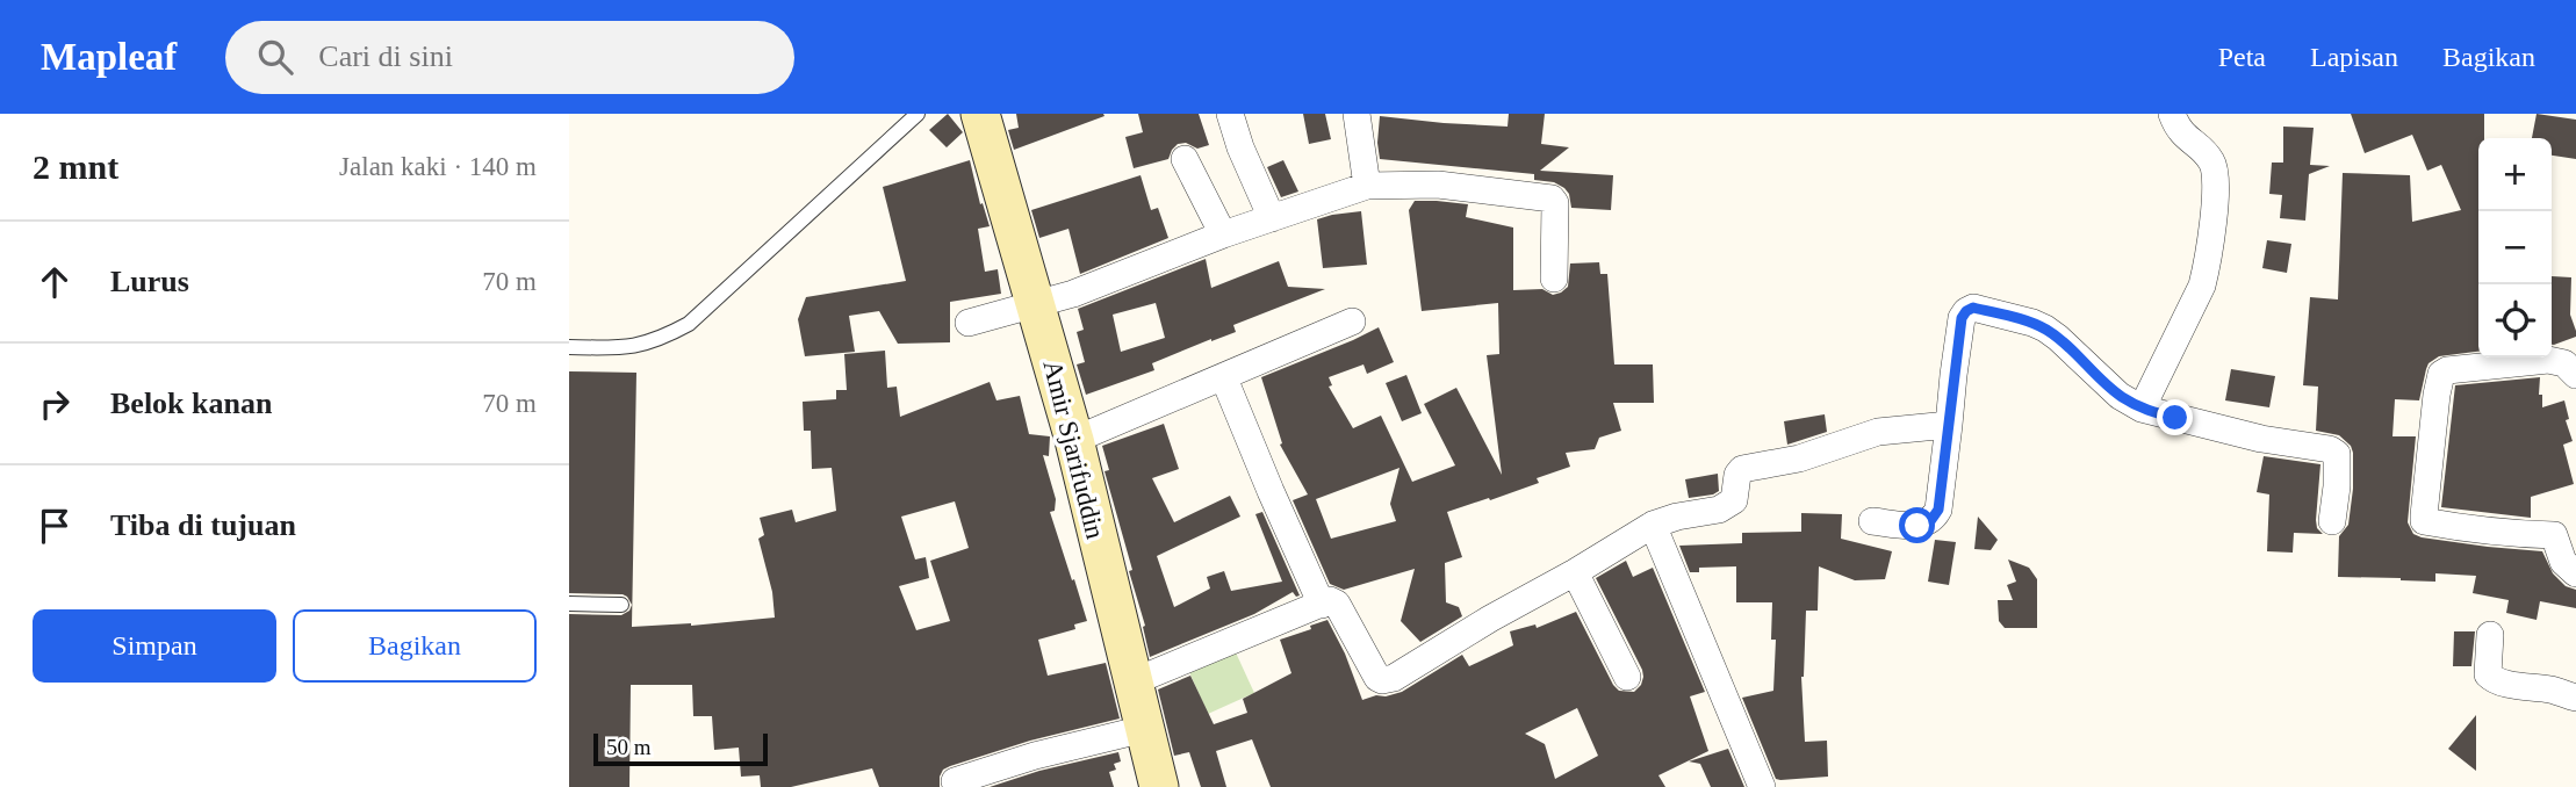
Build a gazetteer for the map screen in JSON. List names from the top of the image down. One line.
{"streets":{"main road":["Amir Sjarifuddin"]},"scale_bar":"50 m","page":{"header":"Mapleaf","search":"Cari di sini","nav":["Peta","Lapisan","Bagikan"],"heading":["2 mnt","Jalan kaki · 140 m"],"map_buttons":["+","−"],"list":[["Lurus","70 m"],["Belok kanan","70 m"],"Tiba di tujuan"],"buttons":["Simpan","Bagikan"],"scale":"50 m"}}
